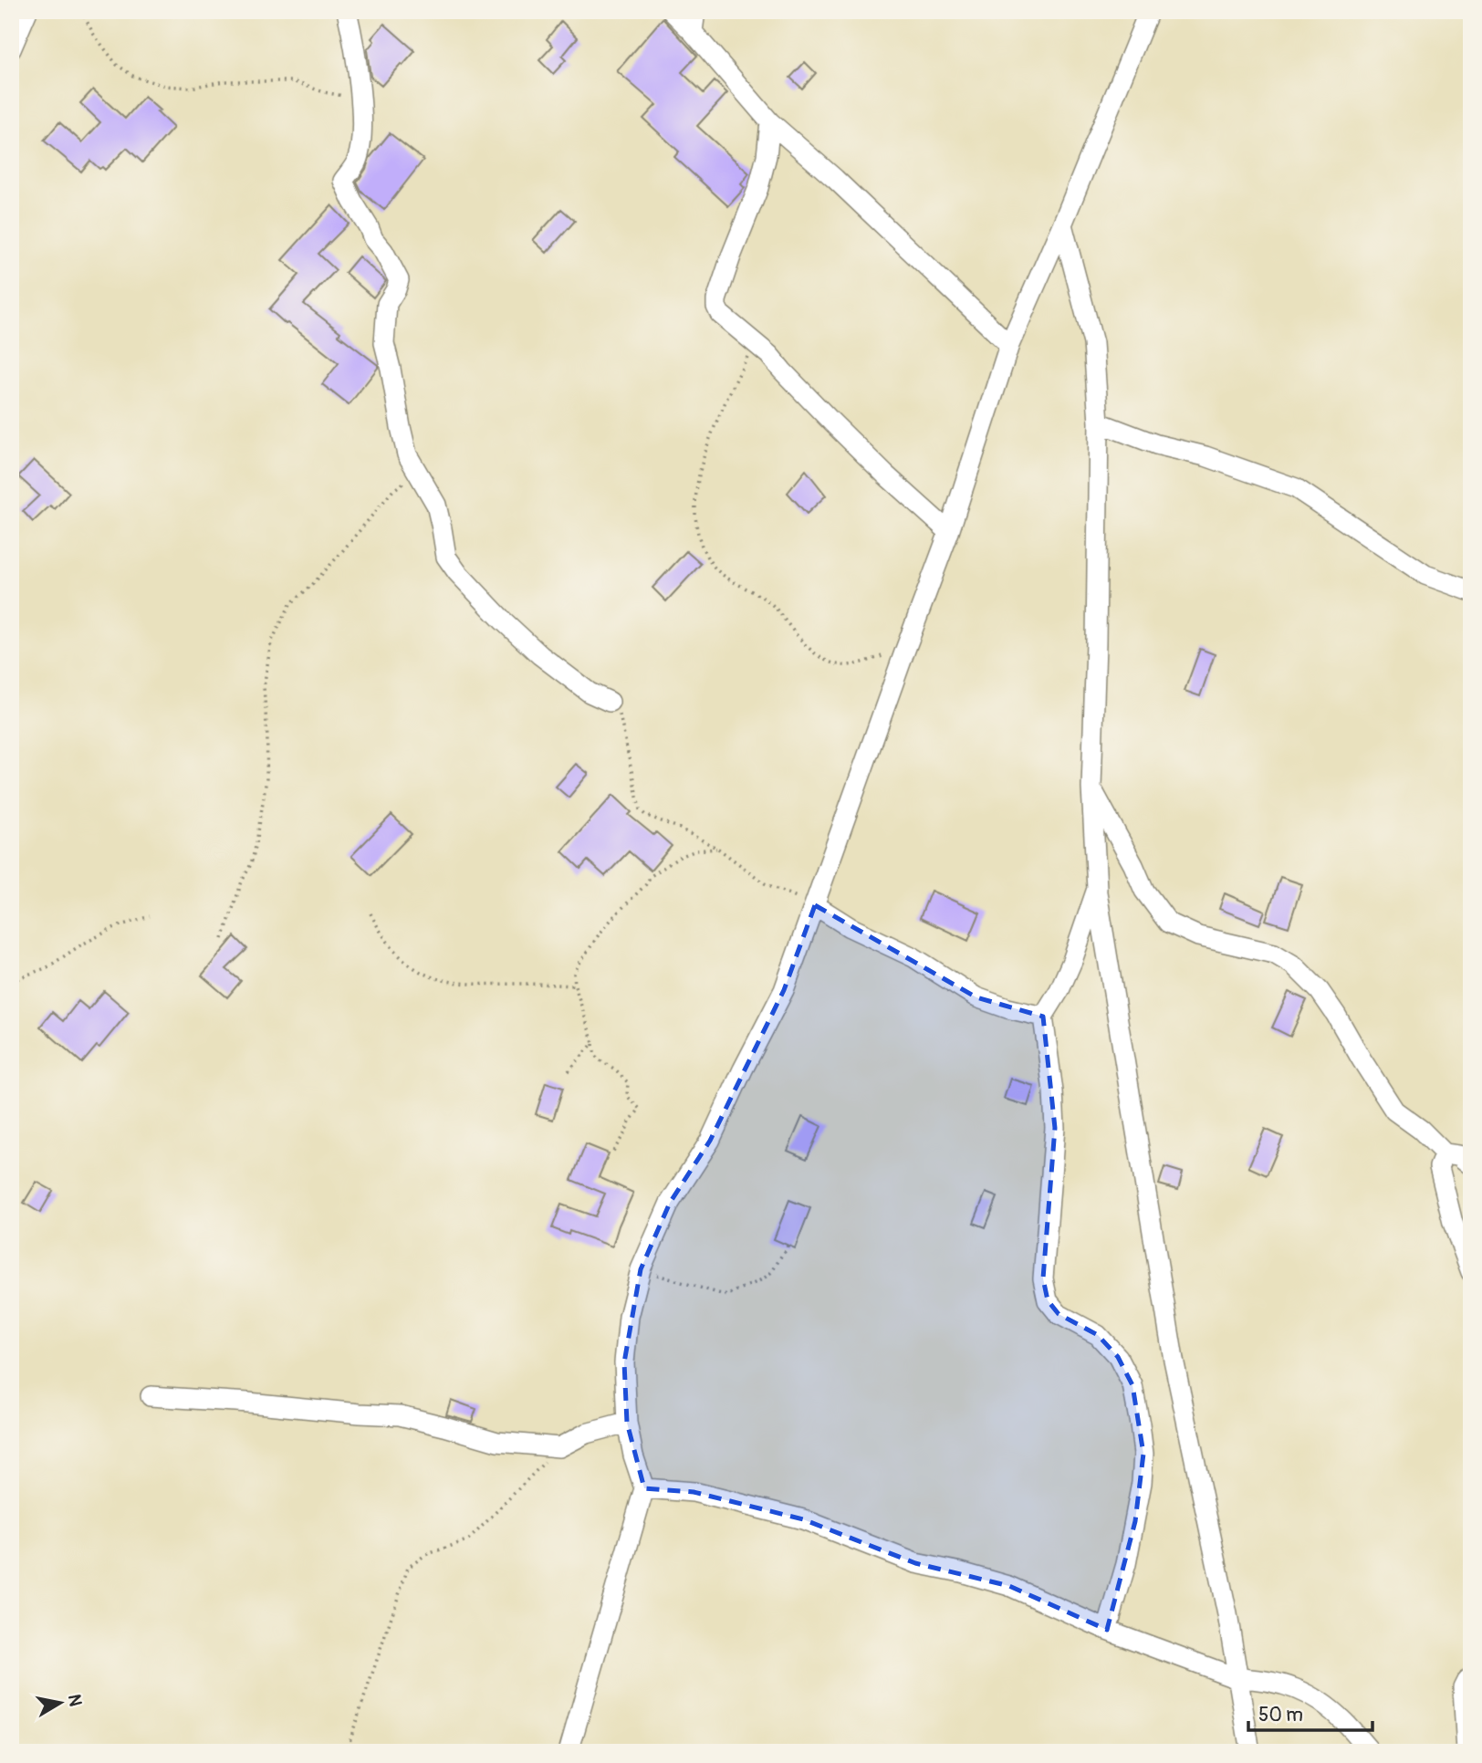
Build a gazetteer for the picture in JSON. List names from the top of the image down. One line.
{"scale_bar":"50 m","north":"right"}
